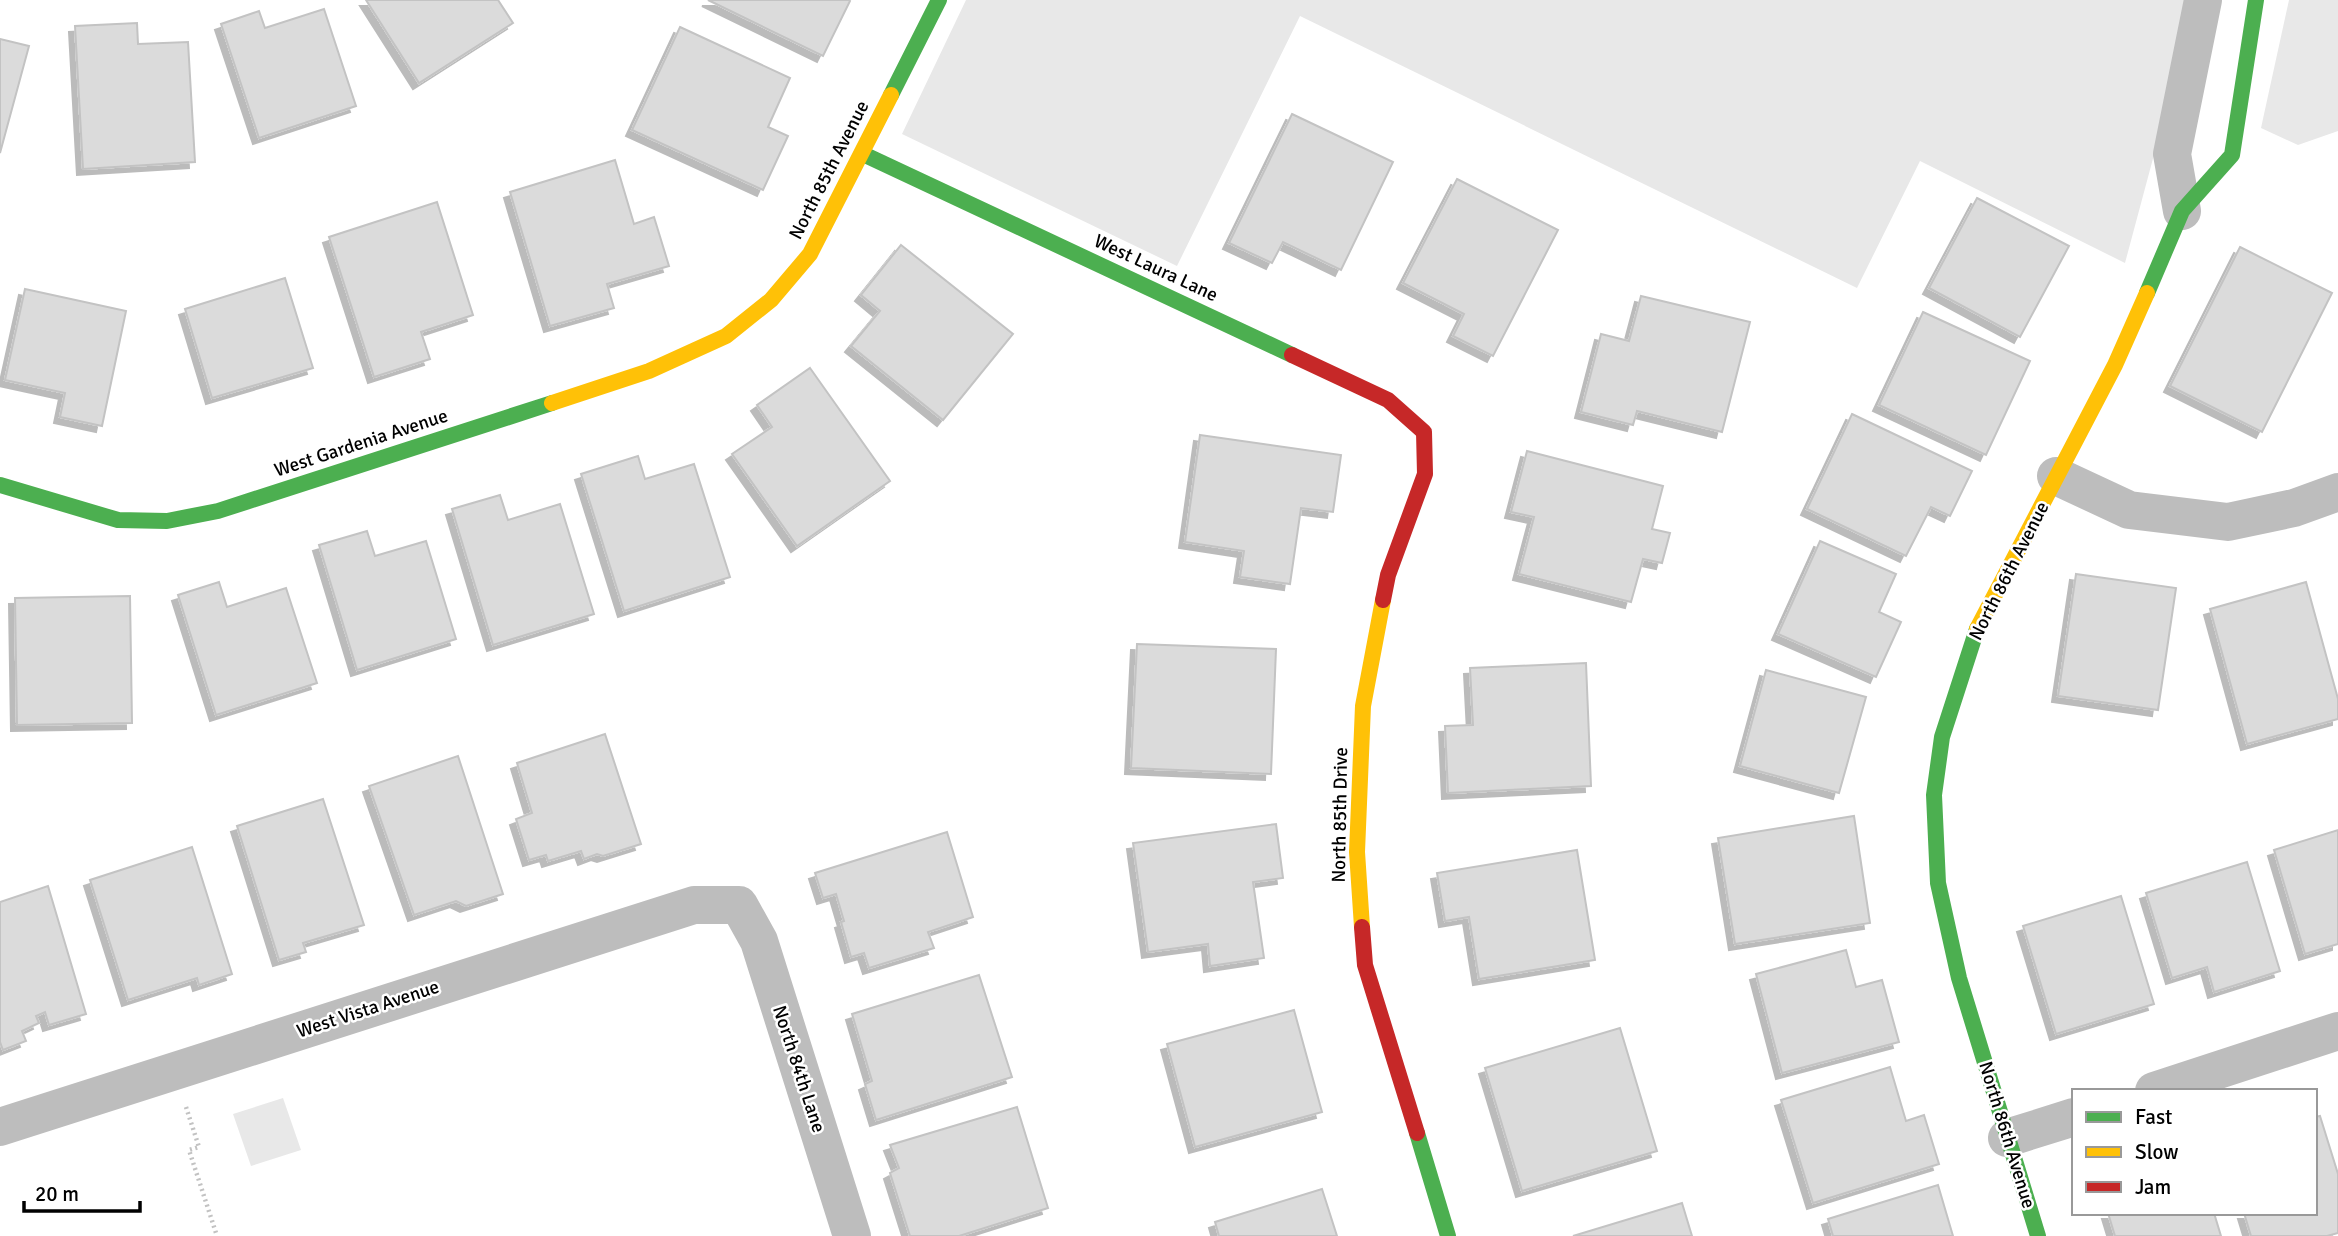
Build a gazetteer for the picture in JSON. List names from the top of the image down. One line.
{"streets":{"street":["North 85th Avenue","West Laura Lane","West Gardenia Avenue","North 86th Avenue","North 85th Drive","West Vista Avenue","North 84th Lane"]},"crossings":[["North 85th Avenue","West Laura Lane"],["North 85th Avenue","West Gardenia Avenue"],["West Laura Lane","North 85th Drive"],["West Vista Avenue","North 84th Lane"]],"legend":["Fast","Slow","Jam"],"scale_bar":"20 m"}
